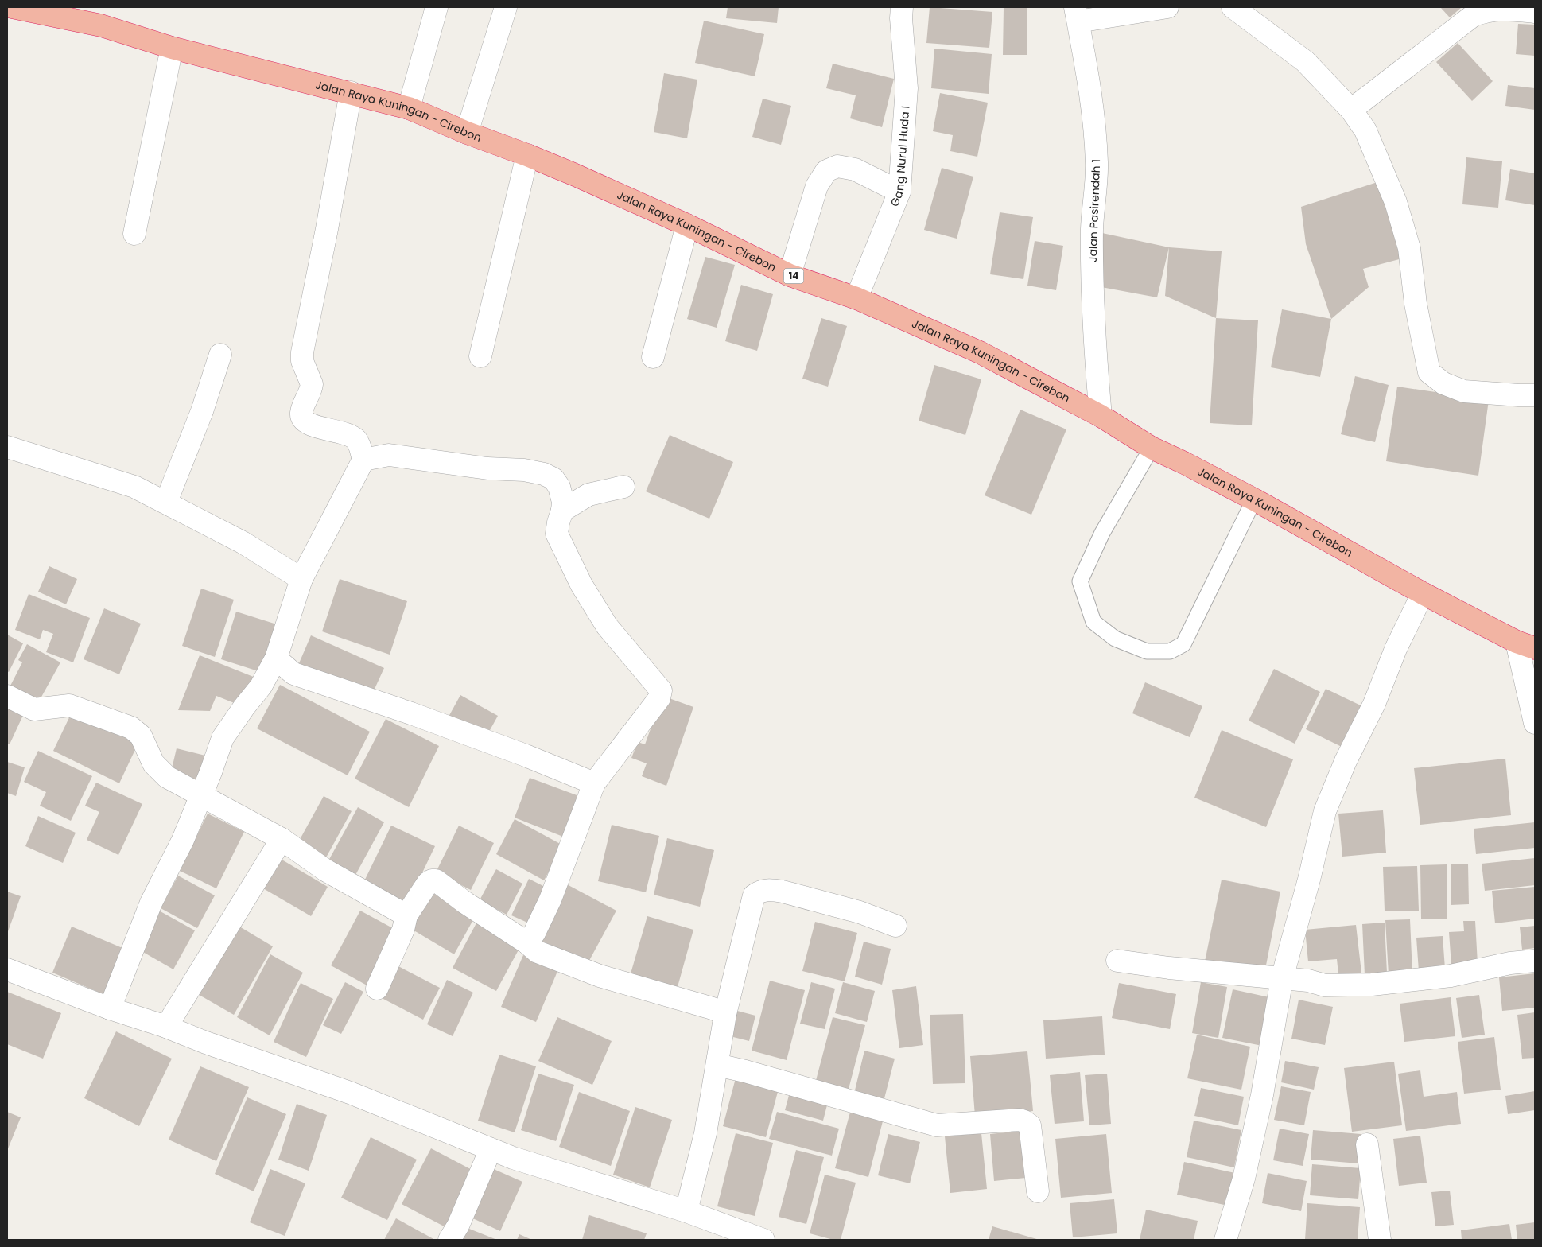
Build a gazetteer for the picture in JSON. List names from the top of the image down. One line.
{"streets":{"highway":["Jalan Raya Kuningan - Cirebon","14"],"street":["Gang Nurul Huda I","Jalan Pasirendah 1"]},"crossings":[["Jalan Raya Kuningan - Cirebon","Gang Nurul Huda I"],["Jalan Raya Kuningan - Cirebon","Jalan Pasirendah 1"]]}
